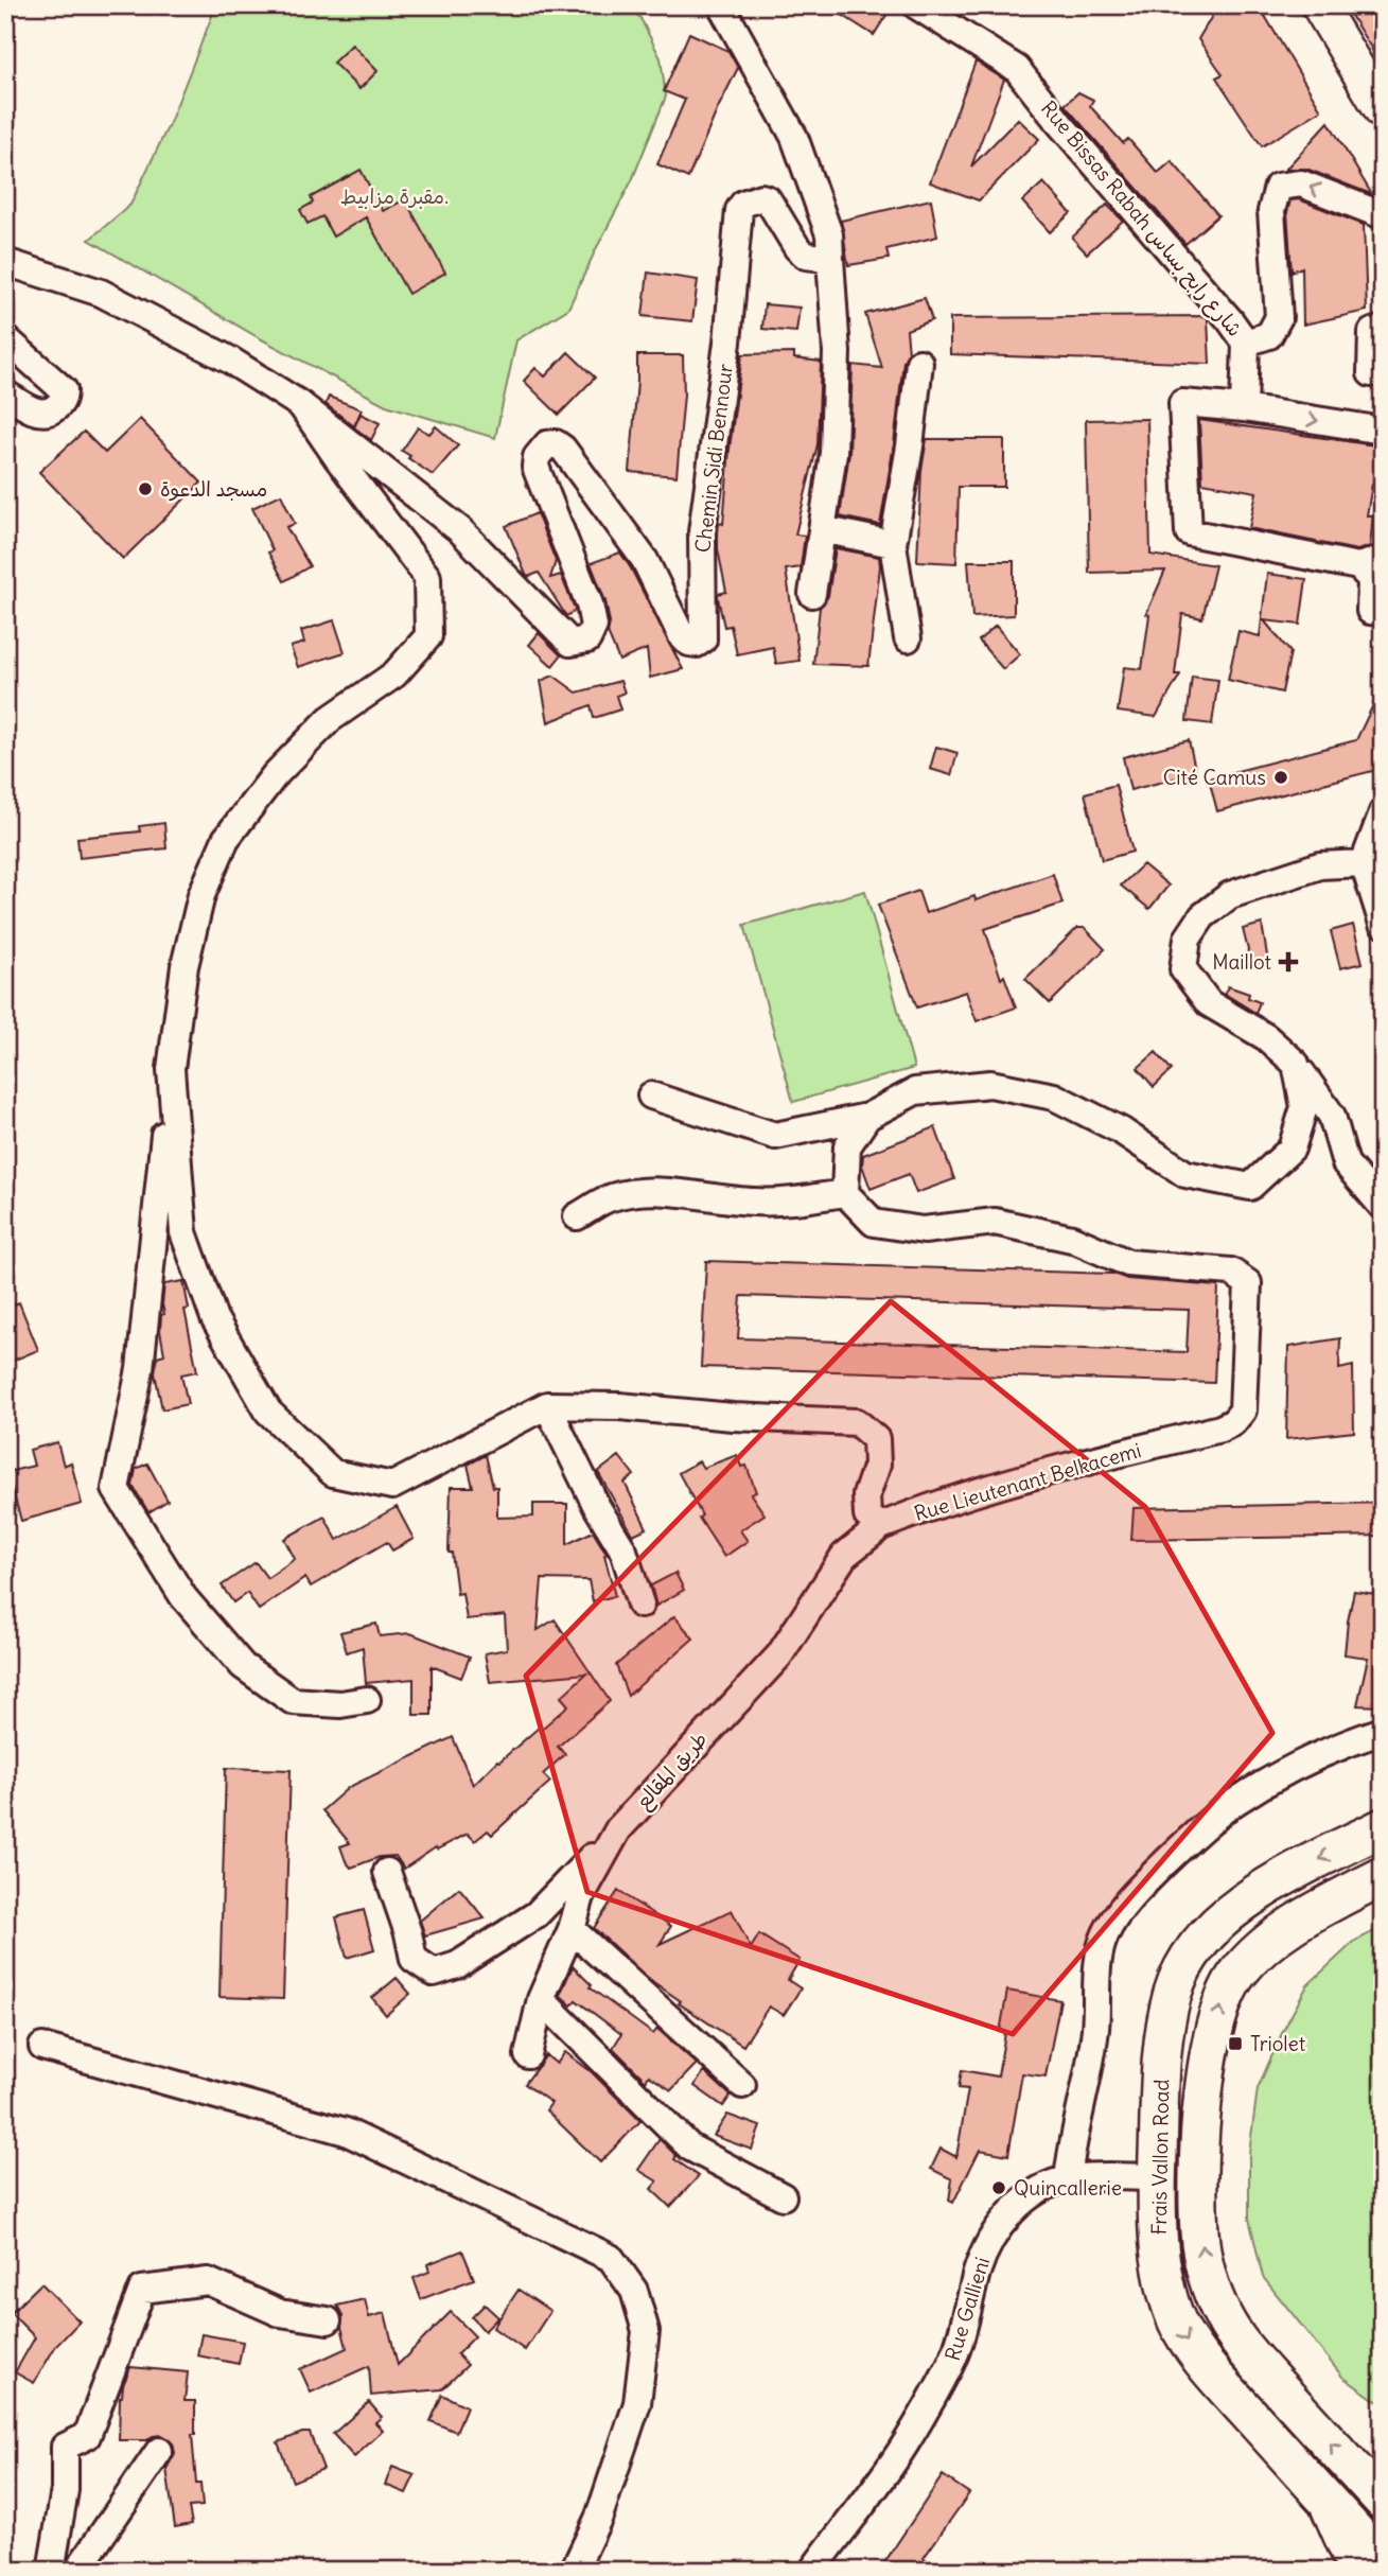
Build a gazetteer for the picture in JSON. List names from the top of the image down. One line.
{"streets":{"highway":["Frais Vallon Road"],"street":["Rue Bissas Rabah شارع رابح بساس","Chemin Sidi Bennour","Rue Lieutenant Belkacemi","طريق المقالع","Rue Gallieni"]},"crossings":[["Rue Lieutenant Belkacemi","طريق المقالع"],["Frais Vallon Road","Rue Gallieni"]],"parks":["مقبرة مزابيط."],"places":{"other":["مسجد الدعوة","Cité Camus","Quincallerie"],"health":["Maillot"],"transit":["Triolet"]}}
